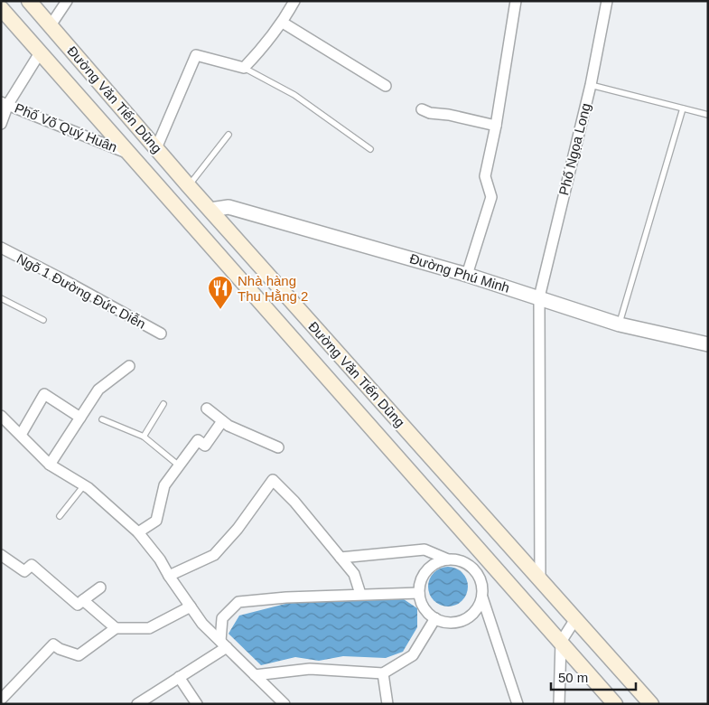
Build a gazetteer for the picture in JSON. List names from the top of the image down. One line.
{"streets":{"main road":["Đường Văn Tiến Dũng"],"street":["Phố Võ Quý Huân","Phố Ngọa Long","Đường Phú Minh","Ngõ 1 Đường Đức Diễn"]},"crossings":[["Đường Văn Tiến Dũng","Phố Võ Quý Huân"],["Đường Văn Tiến Dũng","Phố Ngọa Long"],["Đường Văn Tiến Dũng","Đường Phú Minh"],["Phố Ngọa Long","Đường Phú Minh"]],"places":{"restaurant":["Nhà hàng Thu Hằng 2"]},"scale_bar":"50 m"}
